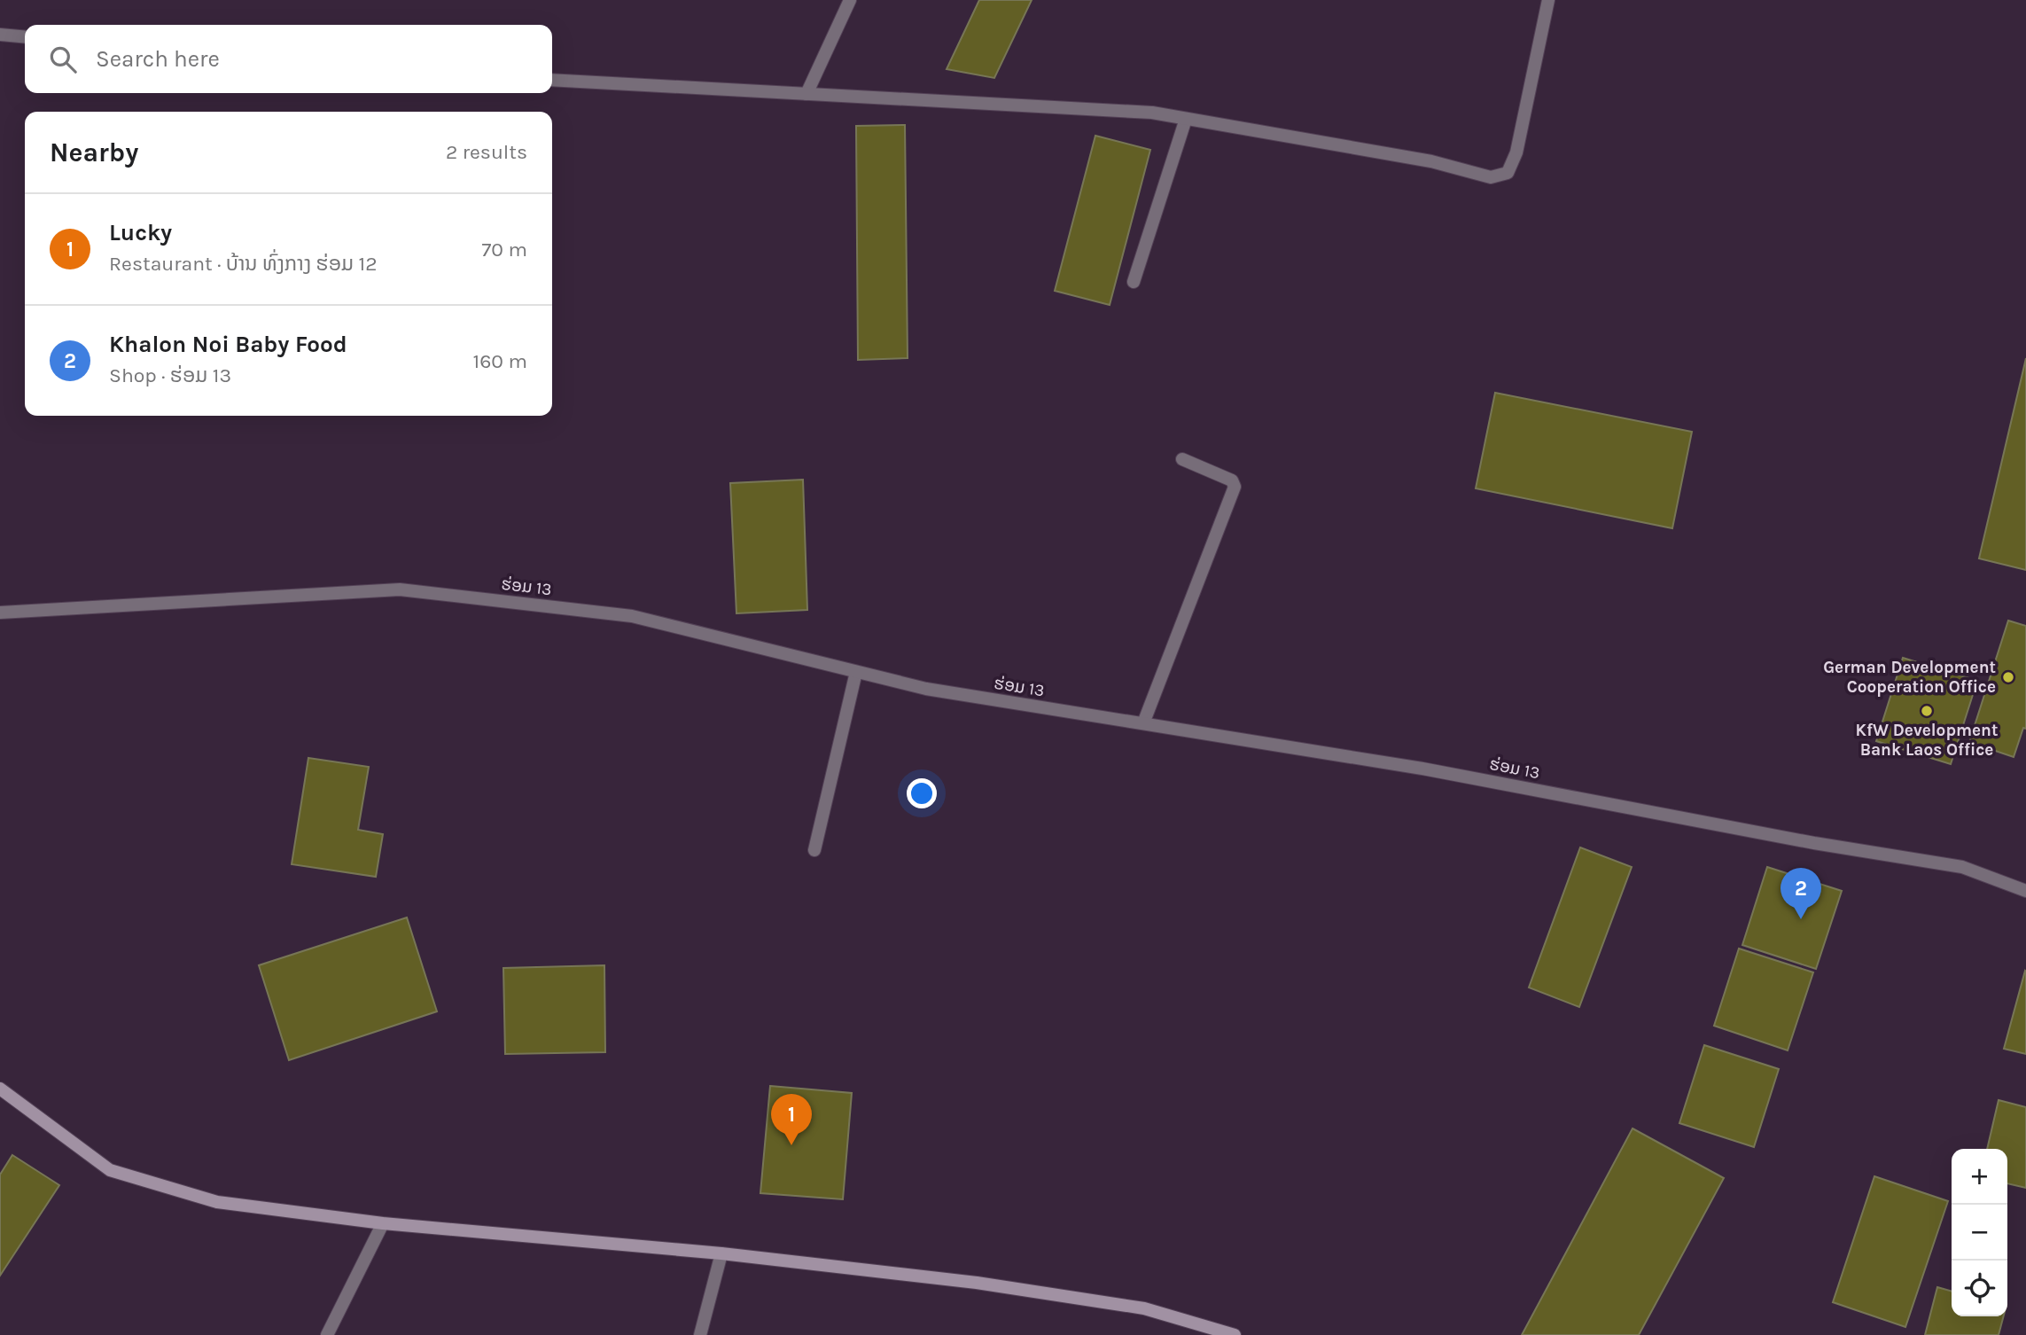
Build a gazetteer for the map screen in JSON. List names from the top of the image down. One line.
{"streets":{"street":["ຮ່ອມ 13"]},"places":["German Development Cooperation Office","KfW Development Bank Laos Office"],"page":{"search":"Search here","heading":["Nearby","2 results"],"list":[{"mark":"1","name":"Lucky","note":"Restaurant · ບ້ານ ທົ່ງກາງ ຮ່ອມ 12","value":"70 m"},{"mark":"2","name":"Khalon Noi Baby Food","note":"Shop · ຮ່ອມ 13","value":"160 m"}],"pins":["2","1"],"map_buttons":["+","−"]}}
